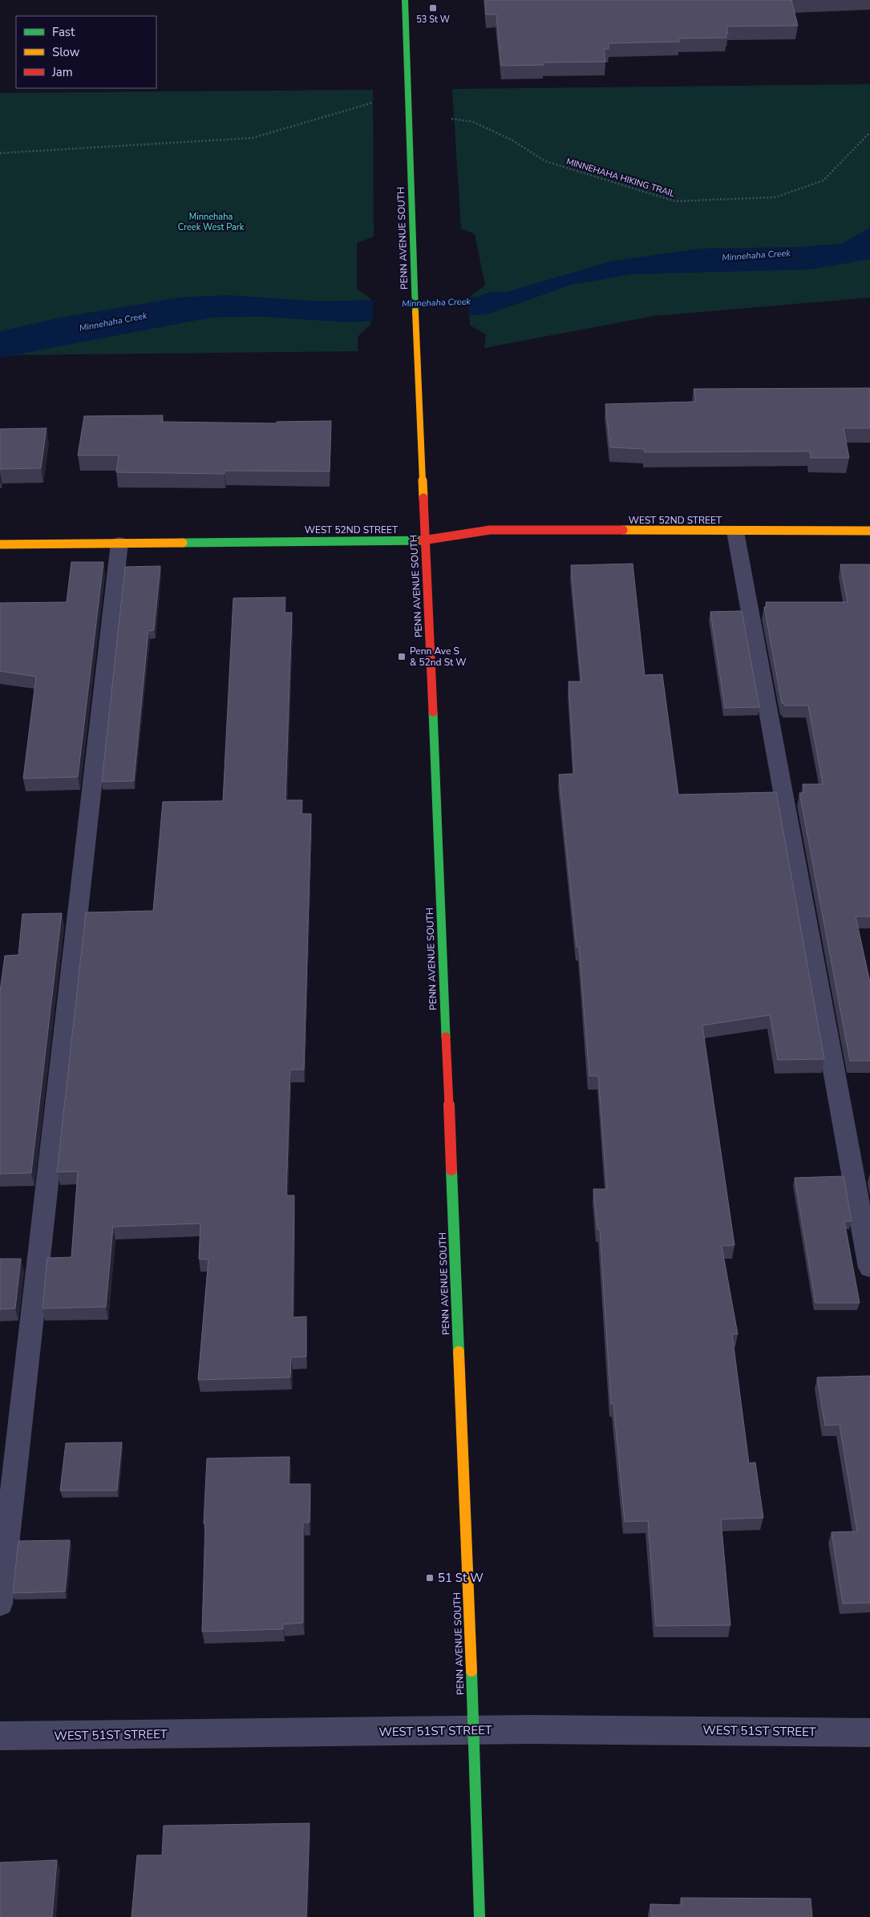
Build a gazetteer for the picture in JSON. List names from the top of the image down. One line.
{"streets":{"main road":["PENN AVENUE SOUTH","WEST 52ND STREET"],"street":["WEST 51ST STREET"],"path":["MINNEHAHA HIKING TRAIL"]},"crossings":[["PENN AVENUE SOUTH","WEST 52ND STREET"],["PENN AVENUE SOUTH","WEST 51ST STREET"]],"water":["Minnehaha Creek"],"parks":["Minnehaha Creek West Park"],"places":{"transit":["53 St W","Penn Ave S & 52nd St W","51 St W"]},"legend":["Fast","Slow","Jam"]}
